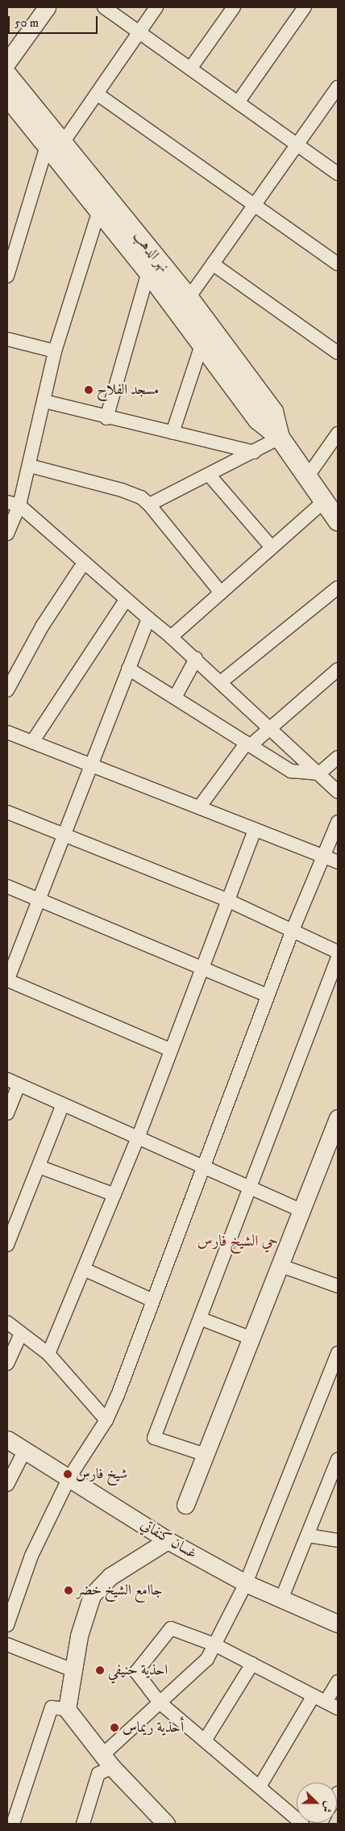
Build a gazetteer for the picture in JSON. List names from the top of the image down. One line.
{"streets":{"main road":["نهر الدهب"],"street":["غسان كنفاتي"]},"districts":["حي الشيخ فارس"],"places":["مسجد الفلاح","شيخ فارس","جاامع الشيخ خضر","احذية حنيفي","أحذية ريماس"],"scale_bar":"50 m","north":"right"}
